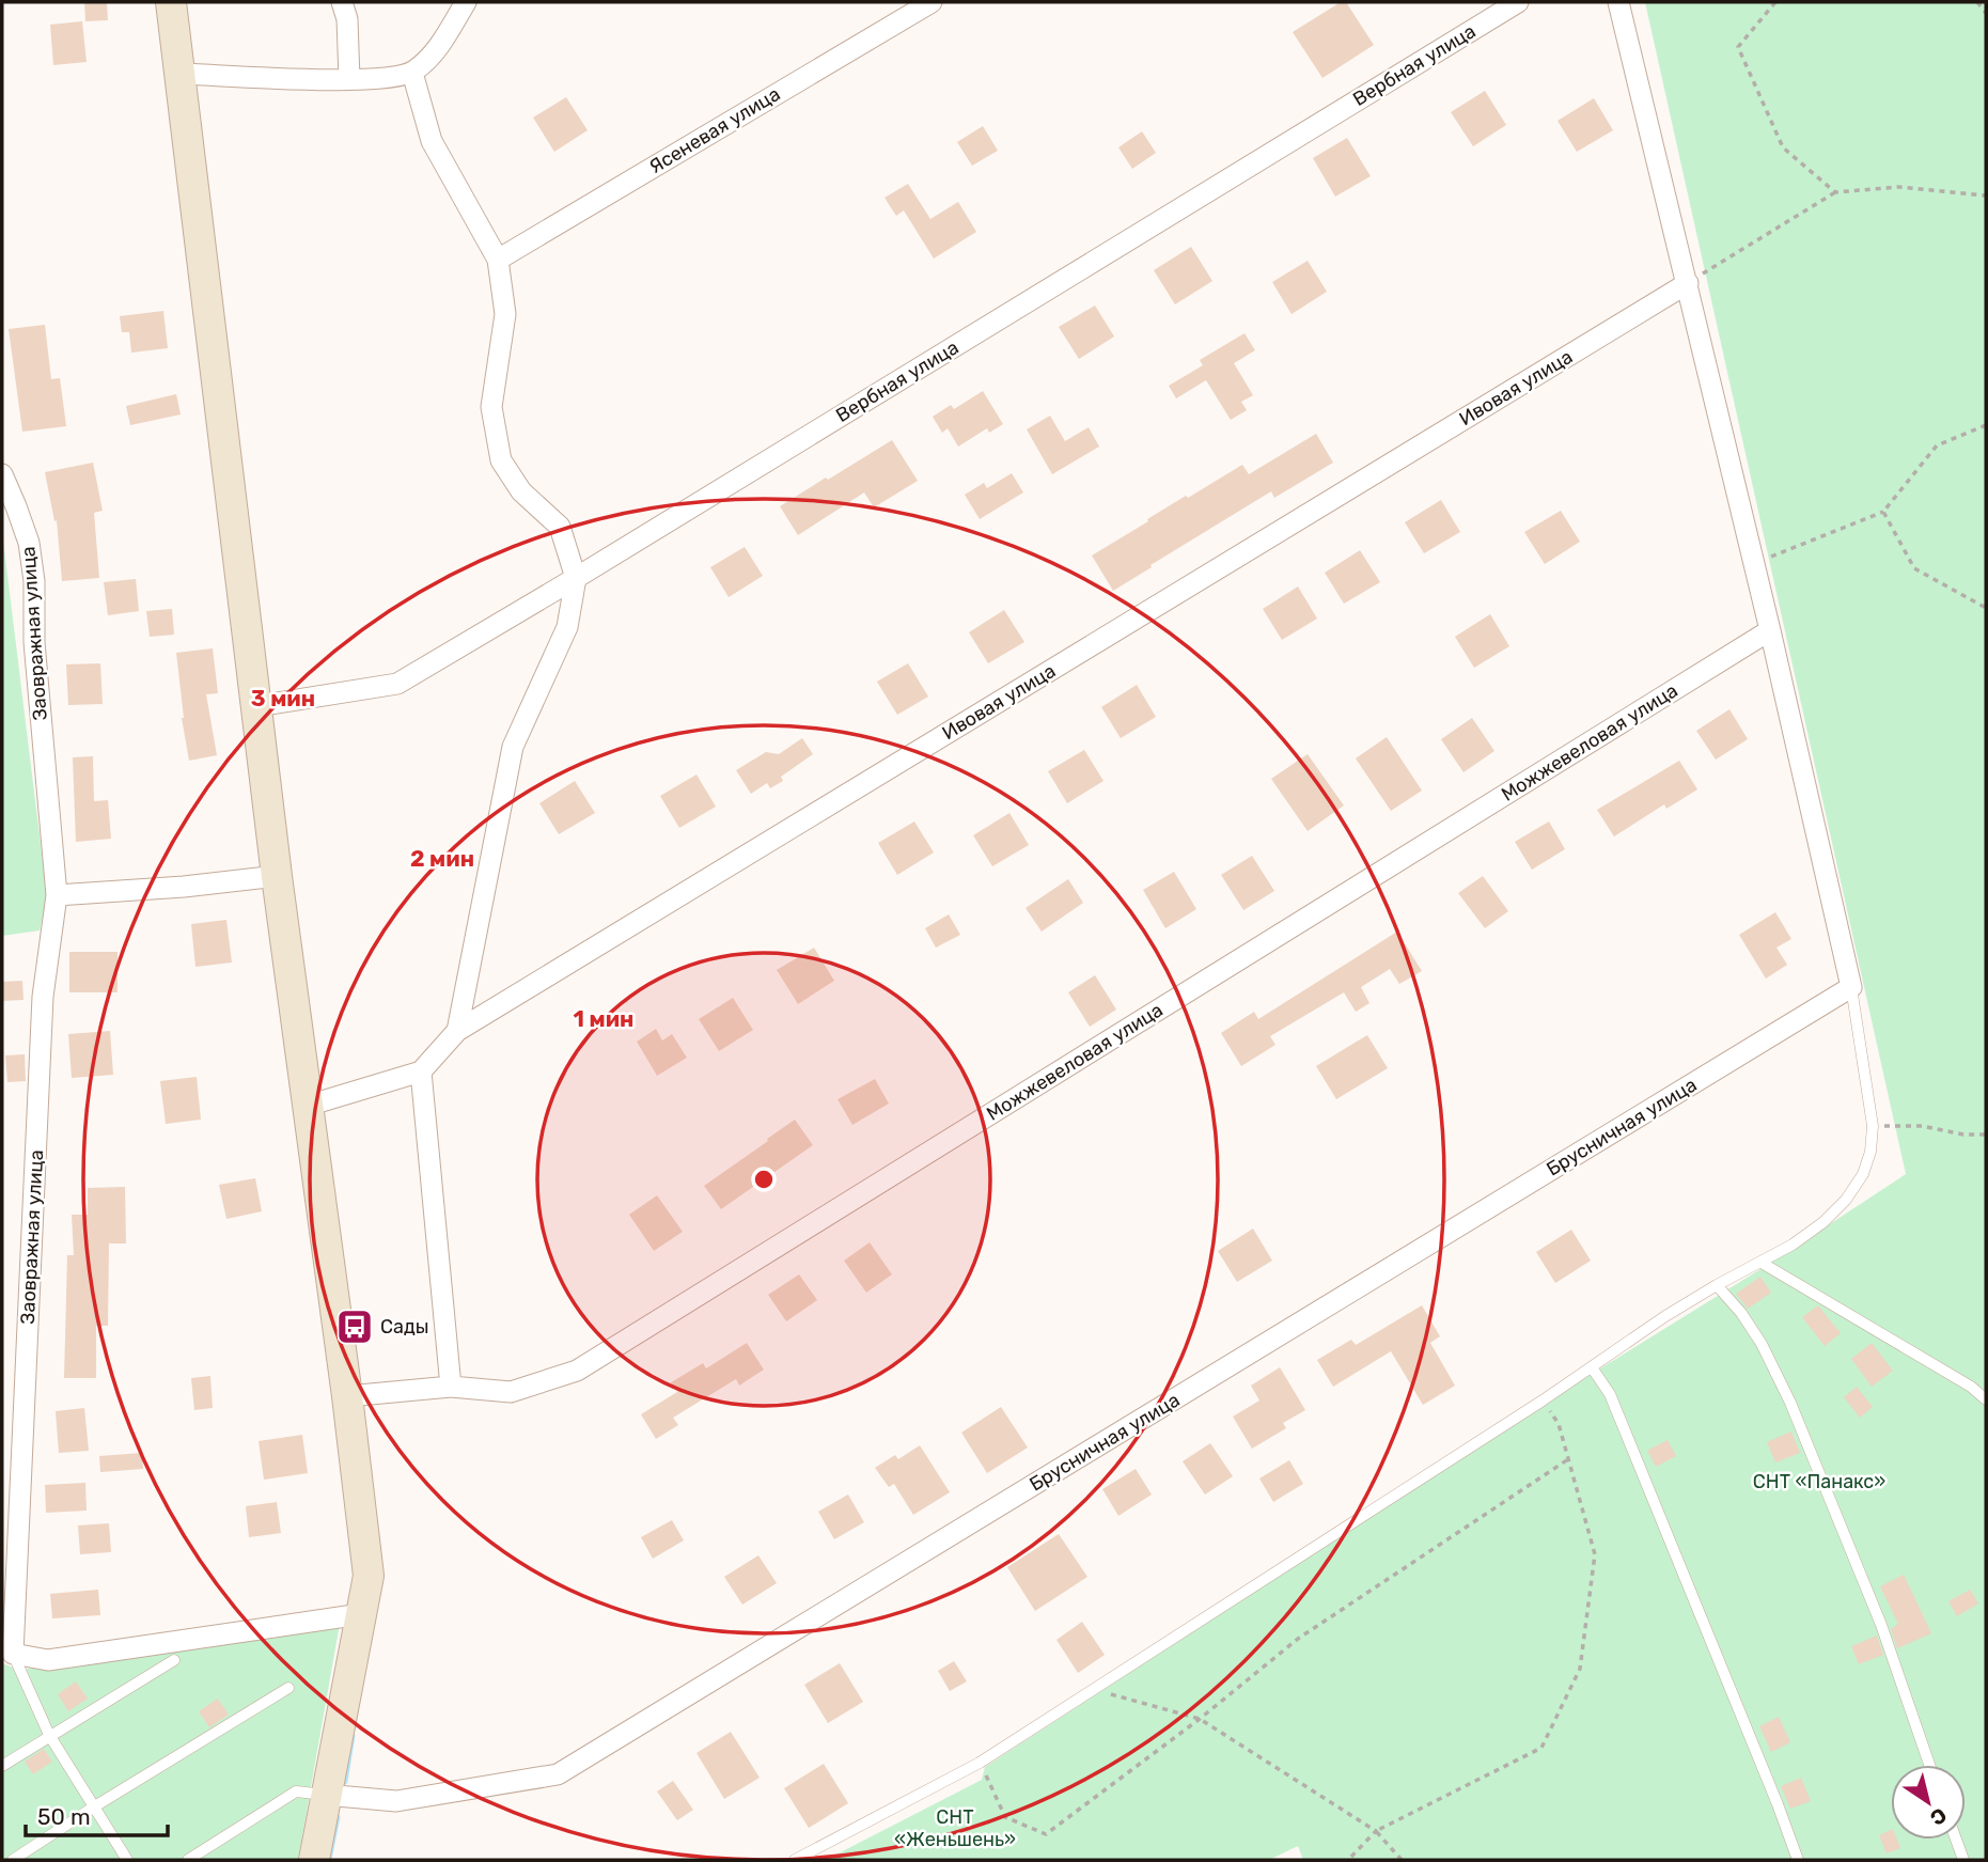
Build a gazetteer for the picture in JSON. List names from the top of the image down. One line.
{"streets":{"street":["Вербная улица","Ясеневая улица","Ивовая улица","Заовражная улица","Можжевеловая улица","Брусничная улица"]},"parks":["СНТ «Панакс»","СНТ «Женьшень»"],"places":{"bus stop":["Сады"]},"scale_bar":"50 m","north":"bottom right","rings":["3 мин","2 мин","1 мин"]}
